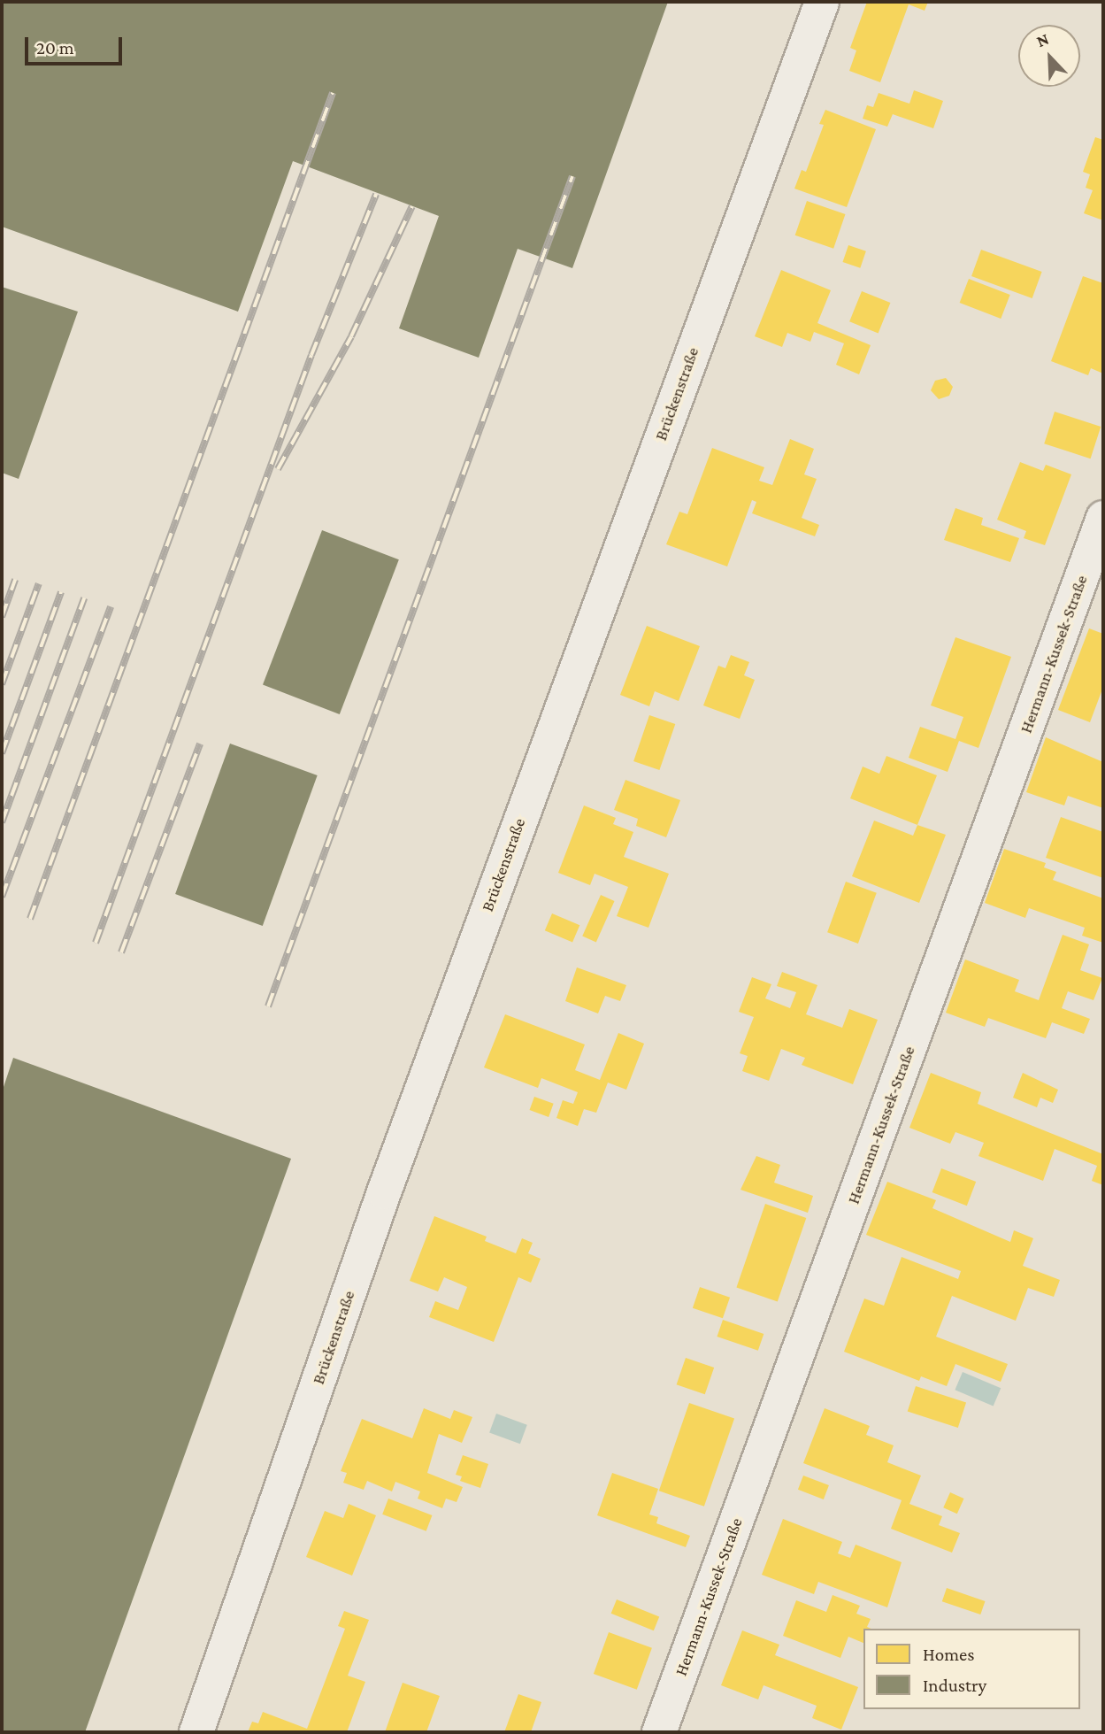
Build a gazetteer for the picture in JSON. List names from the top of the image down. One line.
{"streets":{"street":["Brückenstraße","Hermann-Kussek-Straße"]},"legend":["Homes","Industry"],"scale_bar":"20 m","north":"top left"}
